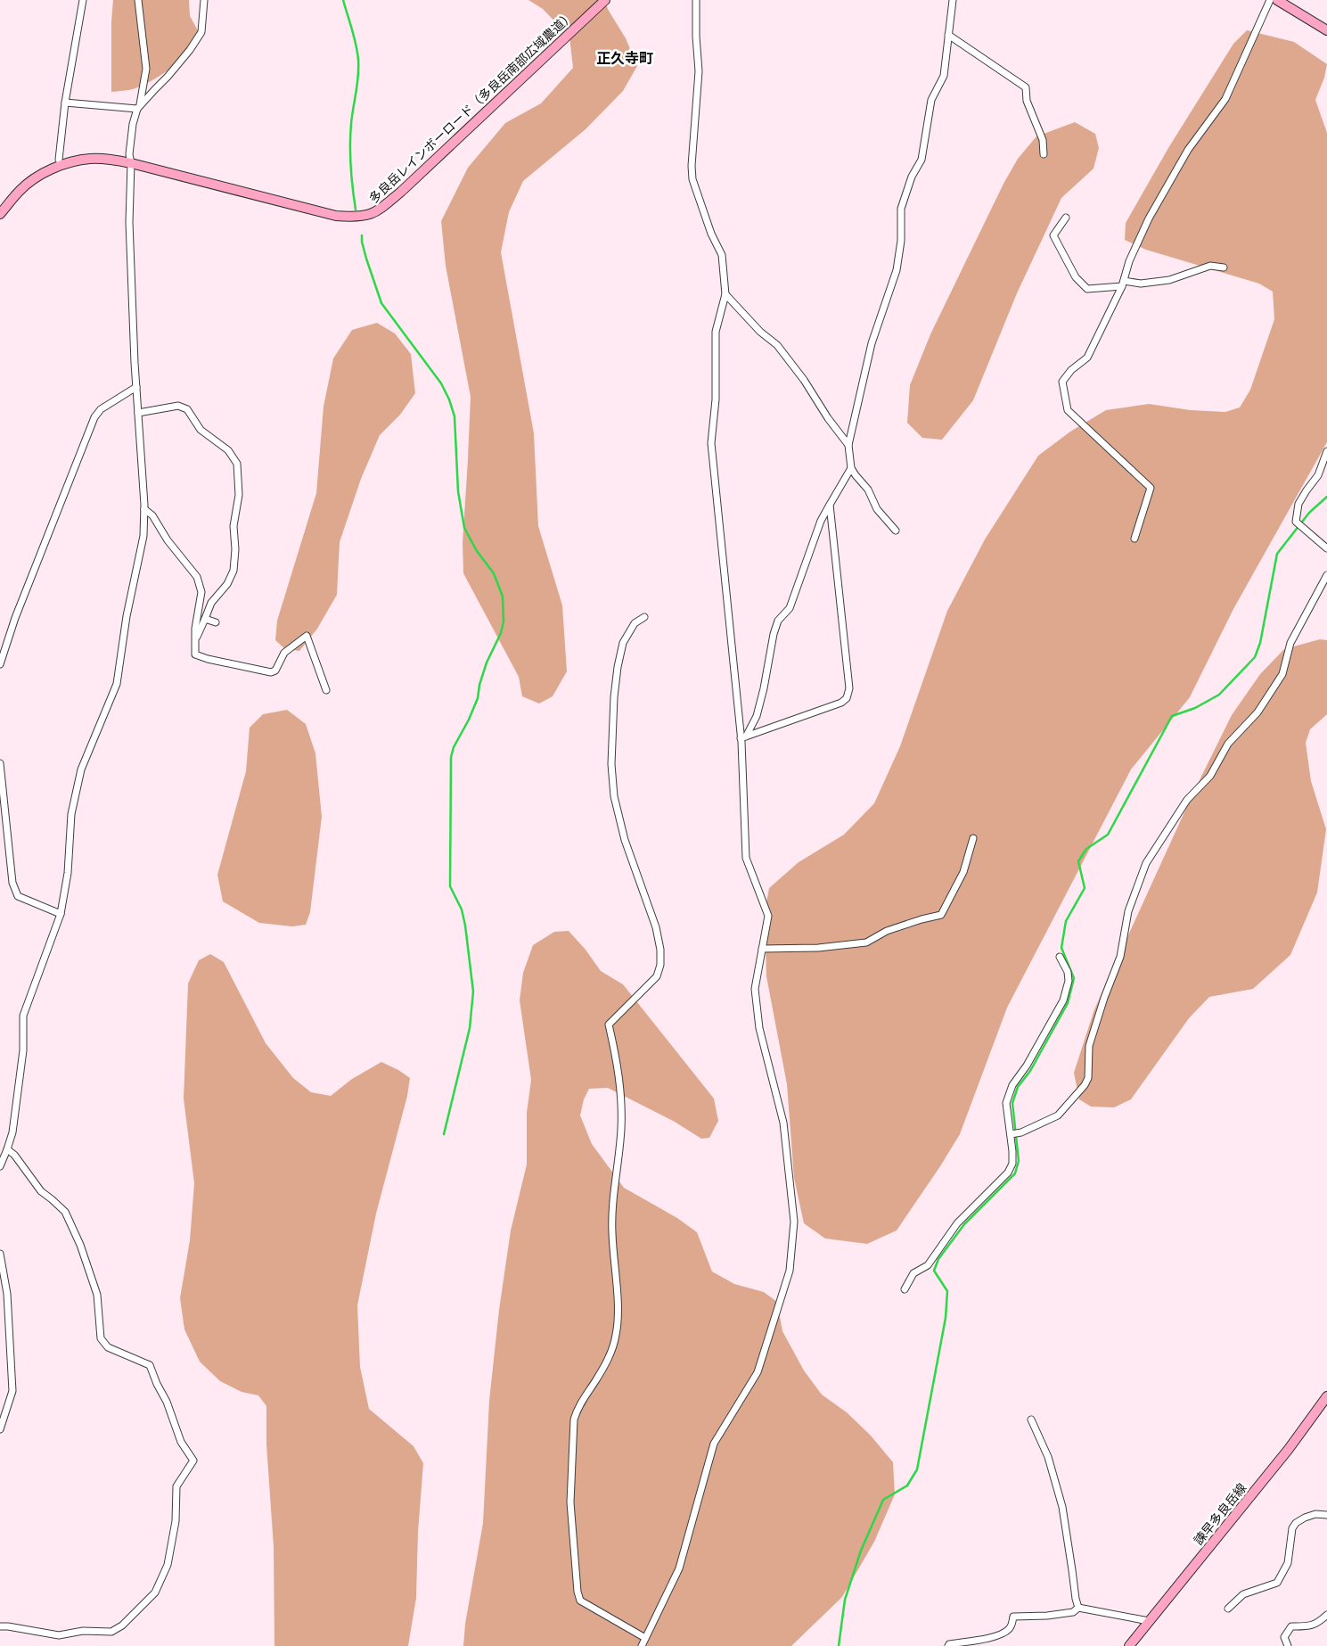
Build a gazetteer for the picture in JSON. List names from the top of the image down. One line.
{"streets":{"street":["多良岳レインボーロード（多良岳南部広域農道）","諫早多良岳線"]},"districts":["正久寺町"]}
